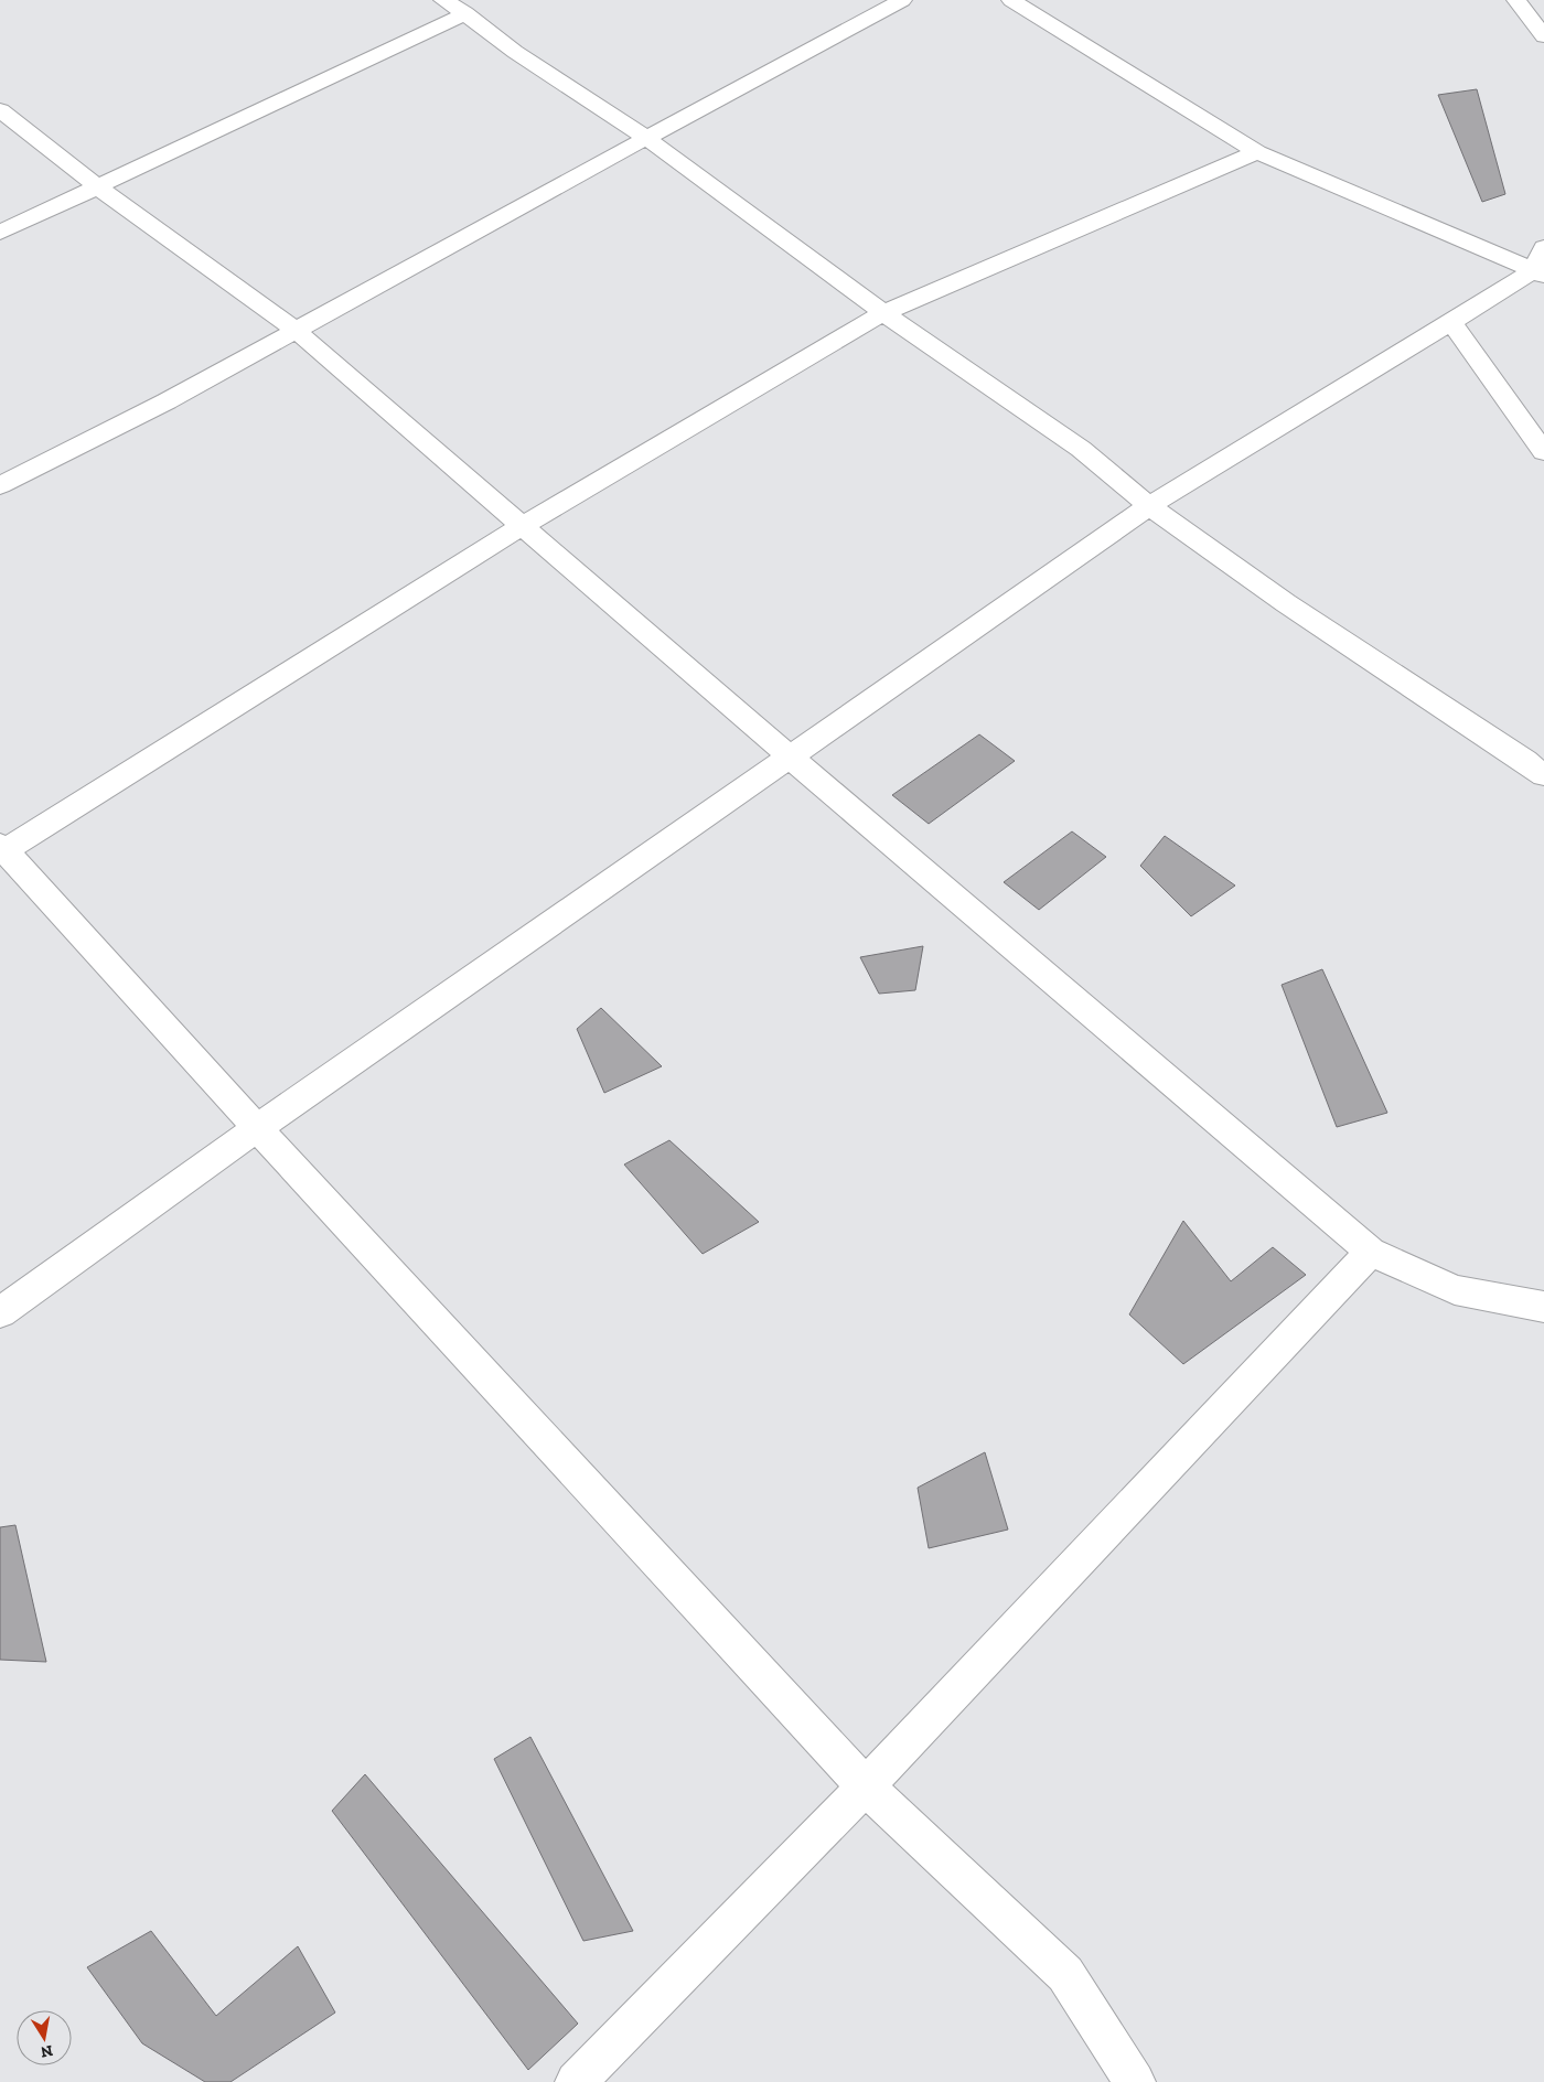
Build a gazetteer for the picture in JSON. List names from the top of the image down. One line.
{"north":"bottom"}
